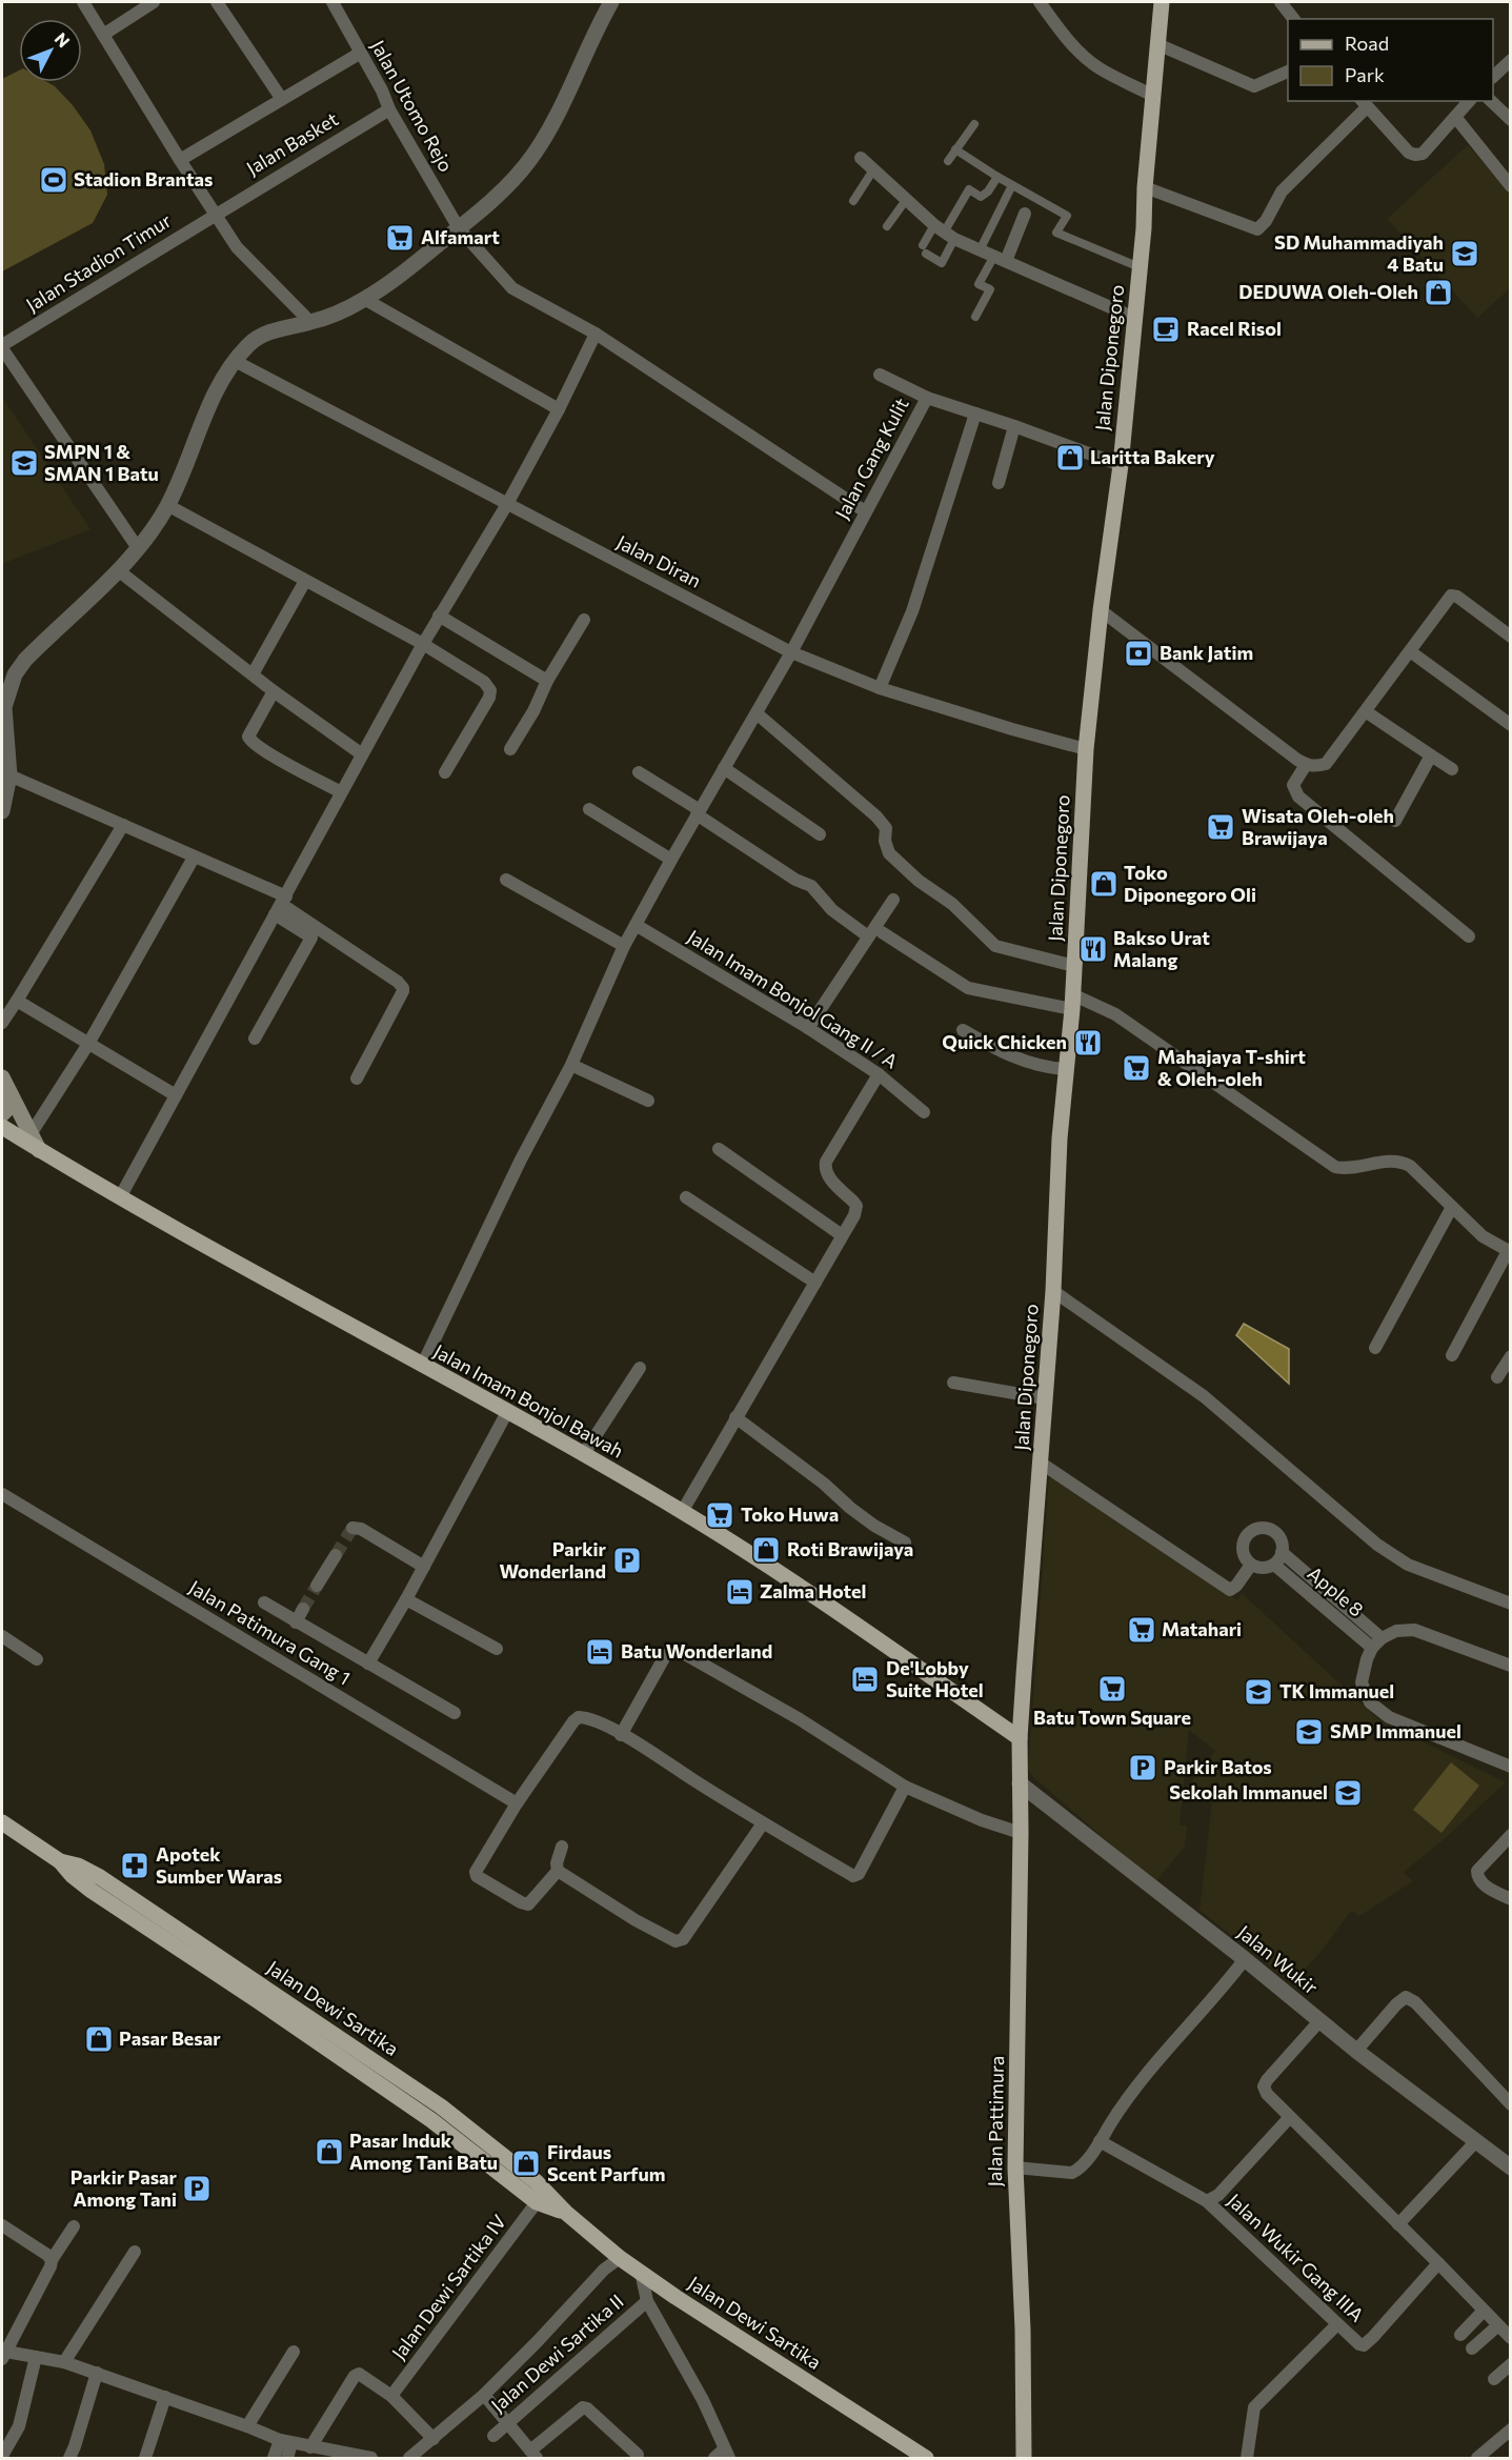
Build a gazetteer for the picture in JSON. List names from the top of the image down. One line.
{"streets":{"main road":["Jalan Diponegoro","Jalan Imam Bonjol Bawah","Jalan Dewi Sartika","Jalan Pattimura"],"street":["Jalan Utomo Rejo","Jalan Basket","Jalan Stadion Timur","Jalan Gang Kulit","Jalan Diran","Jalan Imam Bonjol Gang II / A","Apple 8","Jalan Patimura Gang 1","Jalan Wukir","Jalan Wukir Gang IIIA","Jalan Dewi Sartika IV","Jalan Dewi Sartika II"]},"crossings":[["Jalan Utomo Rejo","Jalan Basket"],["Jalan Utomo Rejo","Jalan Gang Kulit"],["Jalan Basket","Jalan Stadion Timur"],["Jalan Diponegoro","Jalan Gang Kulit"],["Jalan Diponegoro","Jalan Diran"],["Jalan Diponegoro","Jalan Imam Bonjol Bawah"],["Jalan Diponegoro","Jalan Wukir"],["Jalan Diponegoro","Jalan Pattimura"],["Jalan Gang Kulit","Jalan Diran"],["Jalan Gang Kulit","Jalan Imam Bonjol Gang II / A"],["Jalan Gang Kulit","Jalan Imam Bonjol Bawah"],["Jalan Wukir","Jalan Pattimura"],["Jalan Dewi Sartika","Jalan Dewi Sartika IV"]],"places":{"sports":["Stadion Brantas"],"supermarket":["Alfamart","Wisata Oleh-oleh Brawijaya","Mahajaya T-shirt & Oleh-oleh","Toko Huwa","Matahari","Batu Town Square"],"school or university":["SD Muhammadiyah 4 Batu","SMPN 1 & SMAN 1 Batu","TK Immanuel","SMP Immanuel","Sekolah Immanuel"],"shop":["DEDUWA Oleh-Oleh","Laritta Bakery","Toko Diponegoro Oli","Roti Brawijaya","Pasar Besar","Pasar Induk Among Tani Batu","Firdaus Scent Parfum"],"cafe":["Racel Risol"],"bank":["Bank Jatim"],"restaurant":["Bakso Urat Malang","Quick Chicken"],"parking":["Parkir Wonderland","Parkir Batos","Parkir Pasar Among Tani"],"hotel":["Zalma Hotel","Batu Wonderland","De'Lobby Suite Hotel"],"pharmacy":["Apotek Sumber Waras"]},"legend":["Road","Park"],"north":"top right"}
